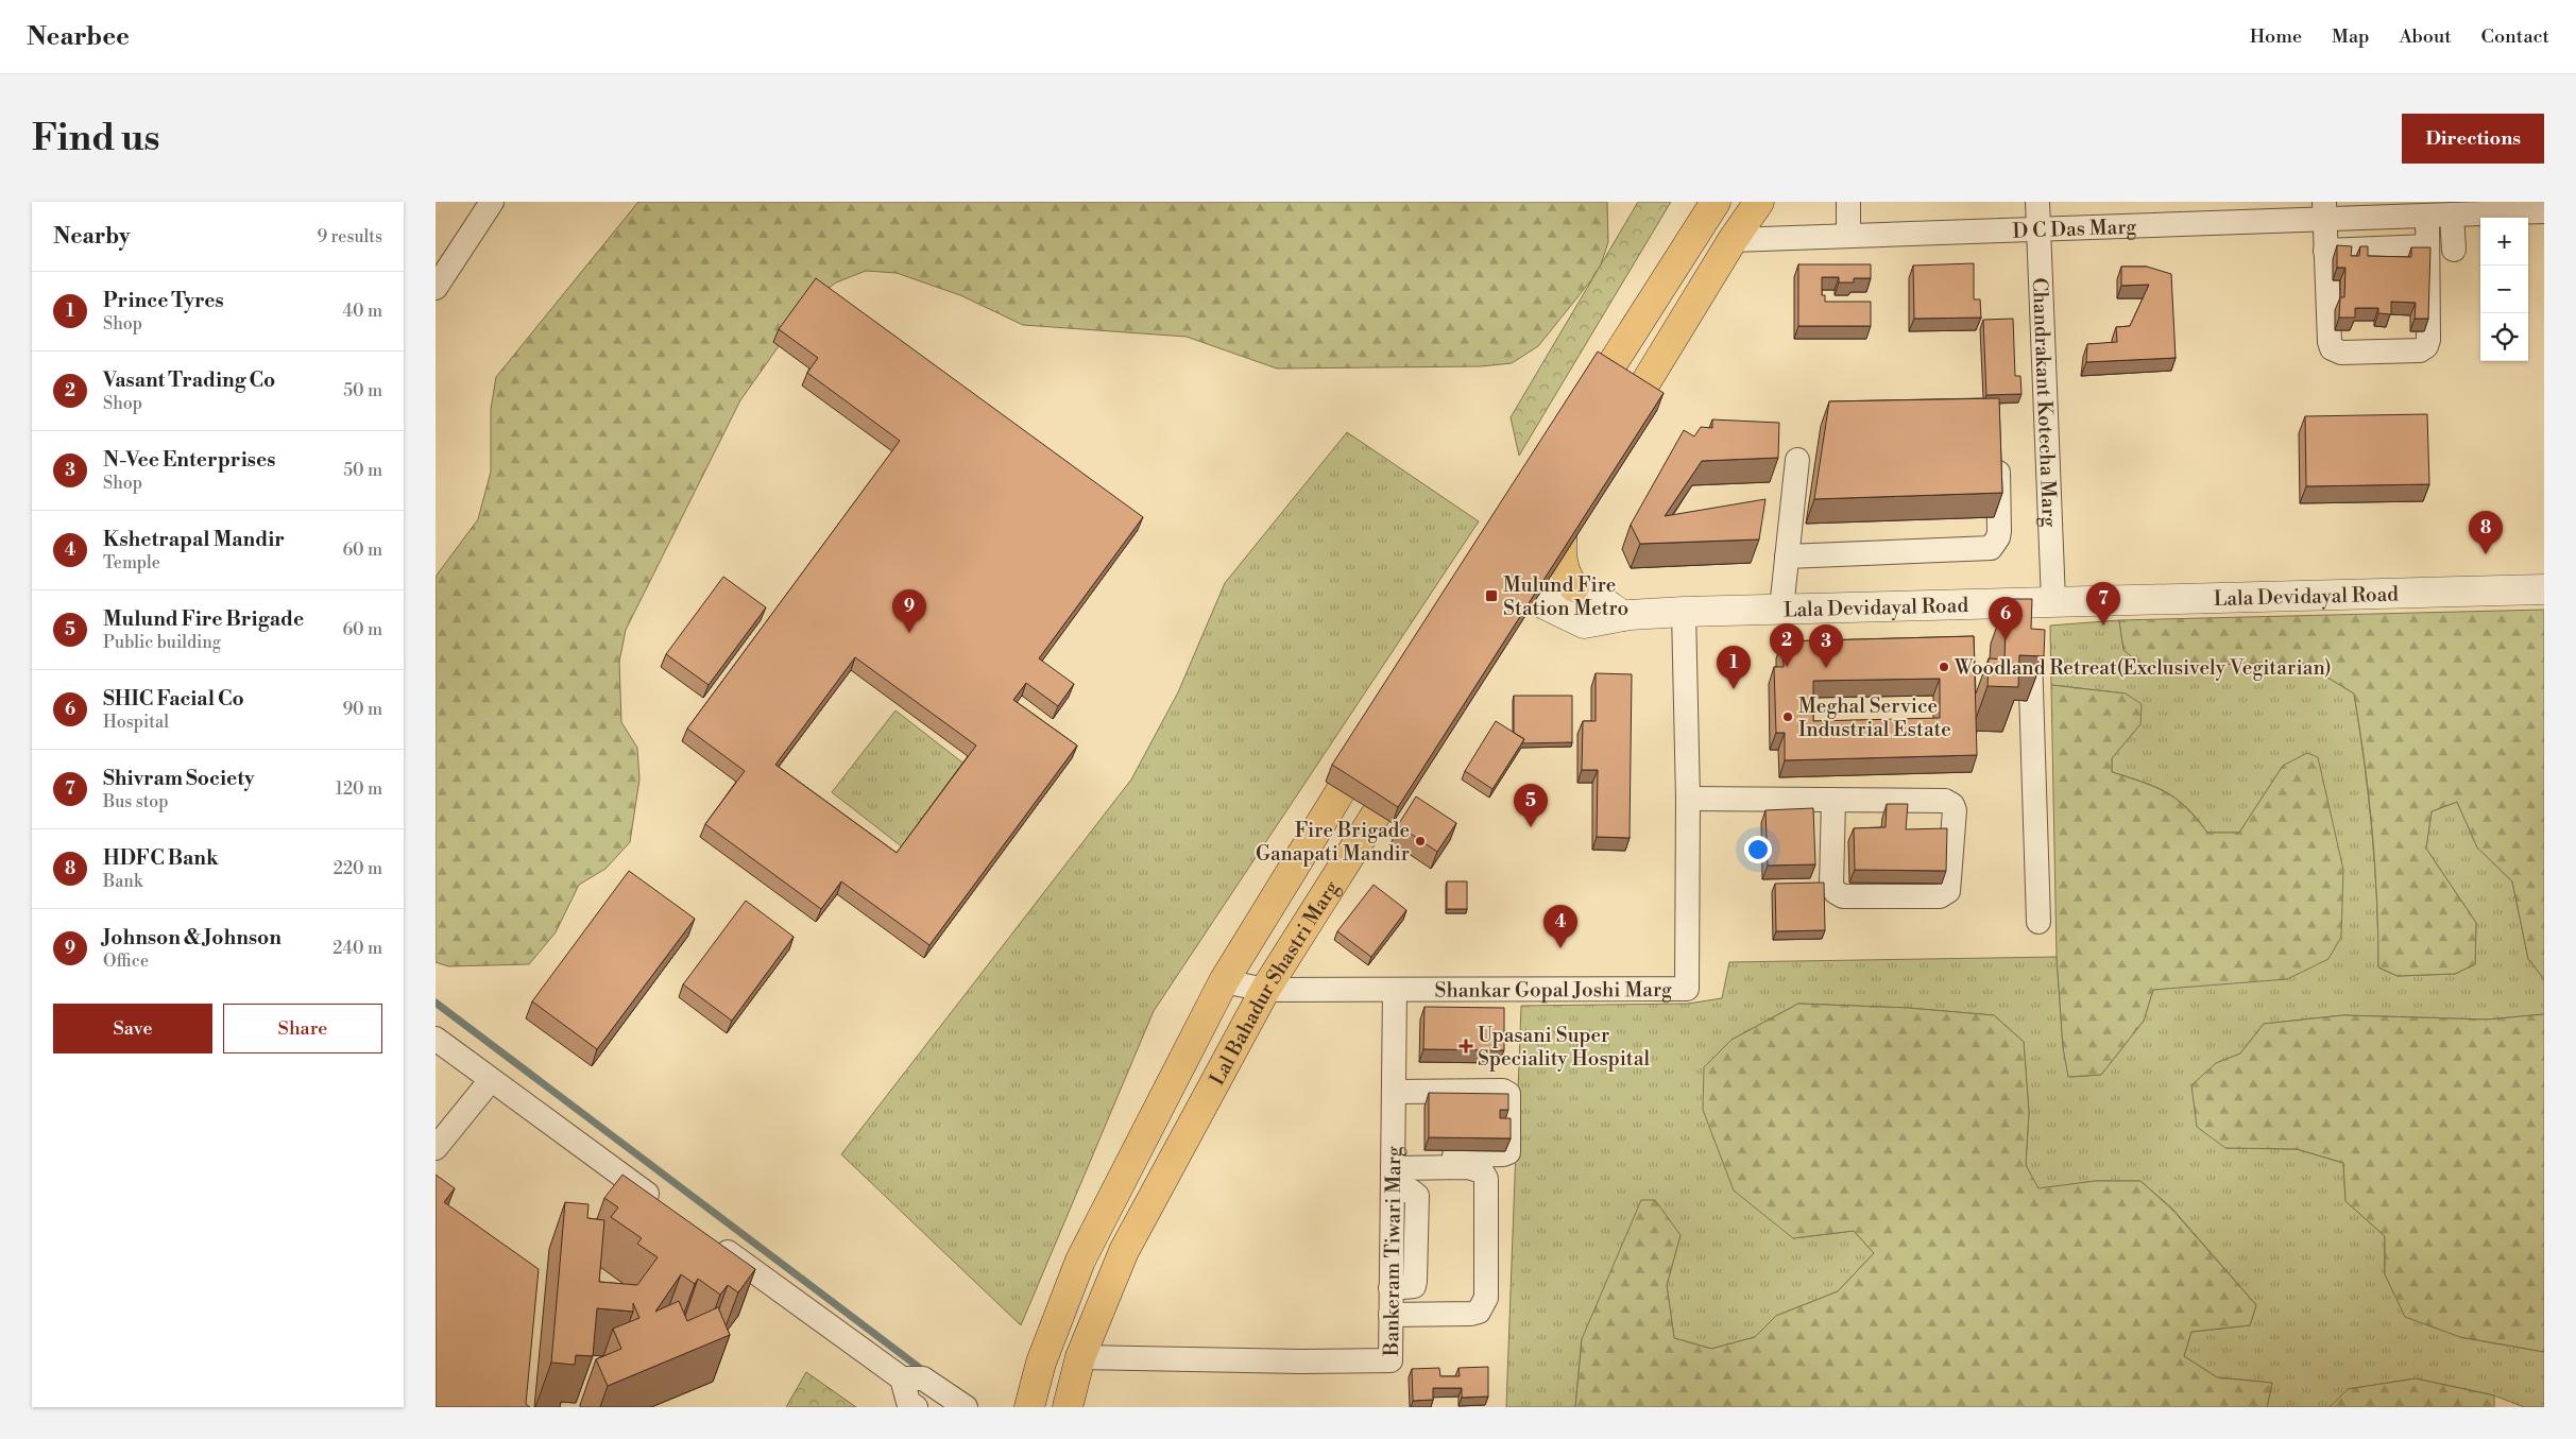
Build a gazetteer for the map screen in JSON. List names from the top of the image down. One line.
{"streets":{"main road":["Lal Bahadur Shastri Marg"],"street":["D C Das Marg","Chandrakant Kotecha Marg","Lala Devidayal Road","Shankar Gopal Joshi Marg","Bankeram Tiwari Marg"]},"crossings":[["D C Das Marg","Chandrakant Kotecha Marg"],["Chandrakant Kotecha Marg","Lala Devidayal Road"],["Lala Devidayal Road","Shankar Gopal Joshi Marg"],["Lal Bahadur Shastri Marg","Shankar Gopal Joshi Marg"],["Lal Bahadur Shastri Marg","Bankeram Tiwari Marg"],["Shankar Gopal Joshi Marg","Bankeram Tiwari Marg"]],"places":{"transit":["Mulund Fire Station Metro"],"other":["Woodland Retreat(Exclusively Vegitarian)","Meghal Service Industrial Estate","Fire Brigade Ganapati Mandir"],"health":["Upasani Super Speciality Hospital"]},"page":{"header":"Nearbee","nav":["Home","Map","About","Contact"],"buttons":["Directions",["Save","Share"]],"title":"Find us","heading":["Nearby","9 results"],"map_buttons":["+","−"],"list":[{"mark":"1","name":"Prince Tyres","note":"Shop","value":"40 m"},{"mark":"2","name":"Vasant Trading Co","note":"Shop","value":"50 m"},{"mark":"3","name":"N-Vee Enterprises","note":"Shop","value":"50 m"},{"mark":"4","name":"Kshetrapal Mandir","note":"Temple","value":"60 m"},{"mark":"5","name":"Mulund Fire Brigade","note":"Public building","value":"60 m"},{"mark":"6","name":"SHIC Facial Co","note":"Hospital","value":"90 m"},{"mark":"7","name":"Shivram Society","note":"Bus stop","value":"120 m"},{"mark":"8","name":"HDFC Bank","note":"Bank","value":"220 m"},{"mark":"9","name":"Johnson & Johnson","note":"Office","value":"240 m"}],"pins":["8","7","9","6","2","3","1","5","4"]}}
